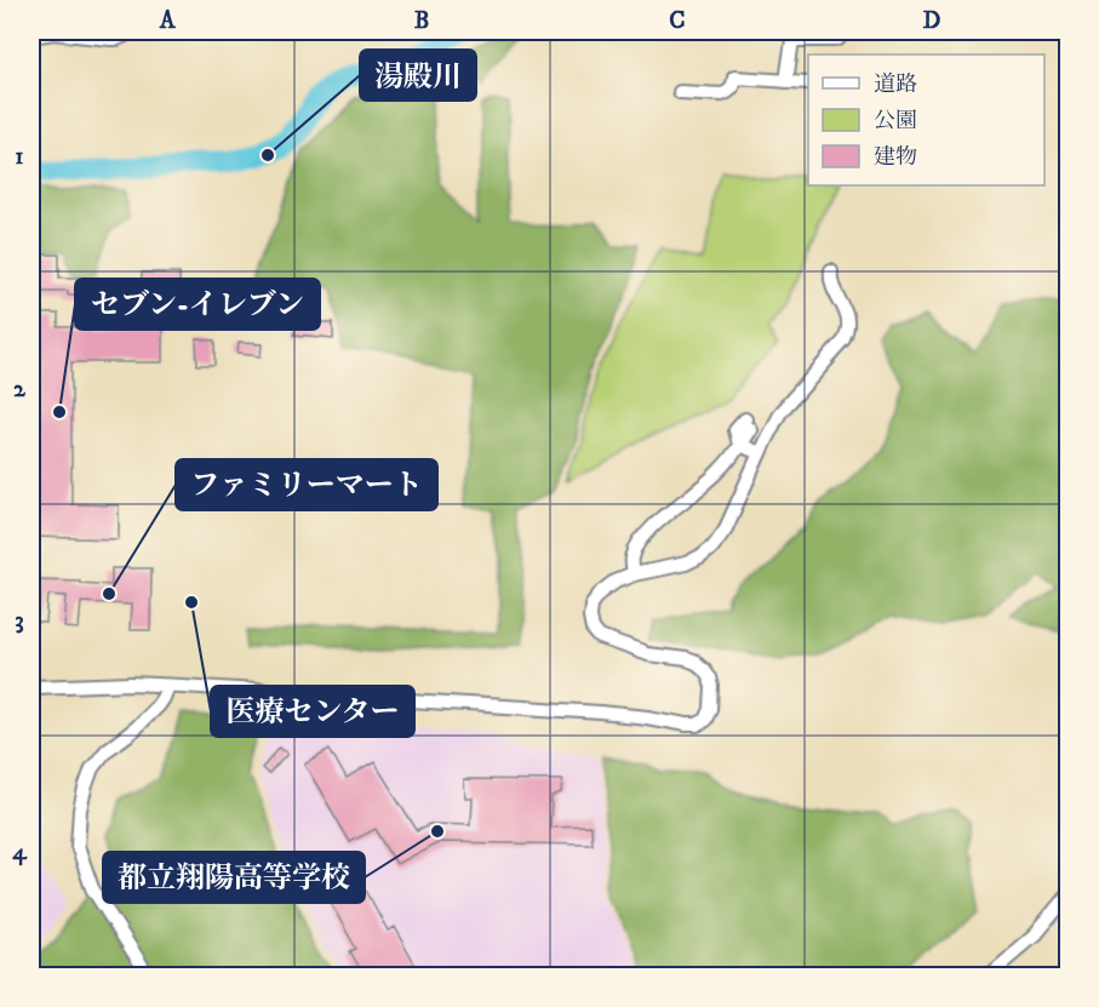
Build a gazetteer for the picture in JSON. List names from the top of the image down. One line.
{"places":["湯殿川","セブン-イレブン","ファミリーマート","医療センター","都立翔陽高等学校"],"legend":["道路","公園","建物"],"grid":{"columns":["A","B","C","D"],"rows":["1","2","3","4"]}}
